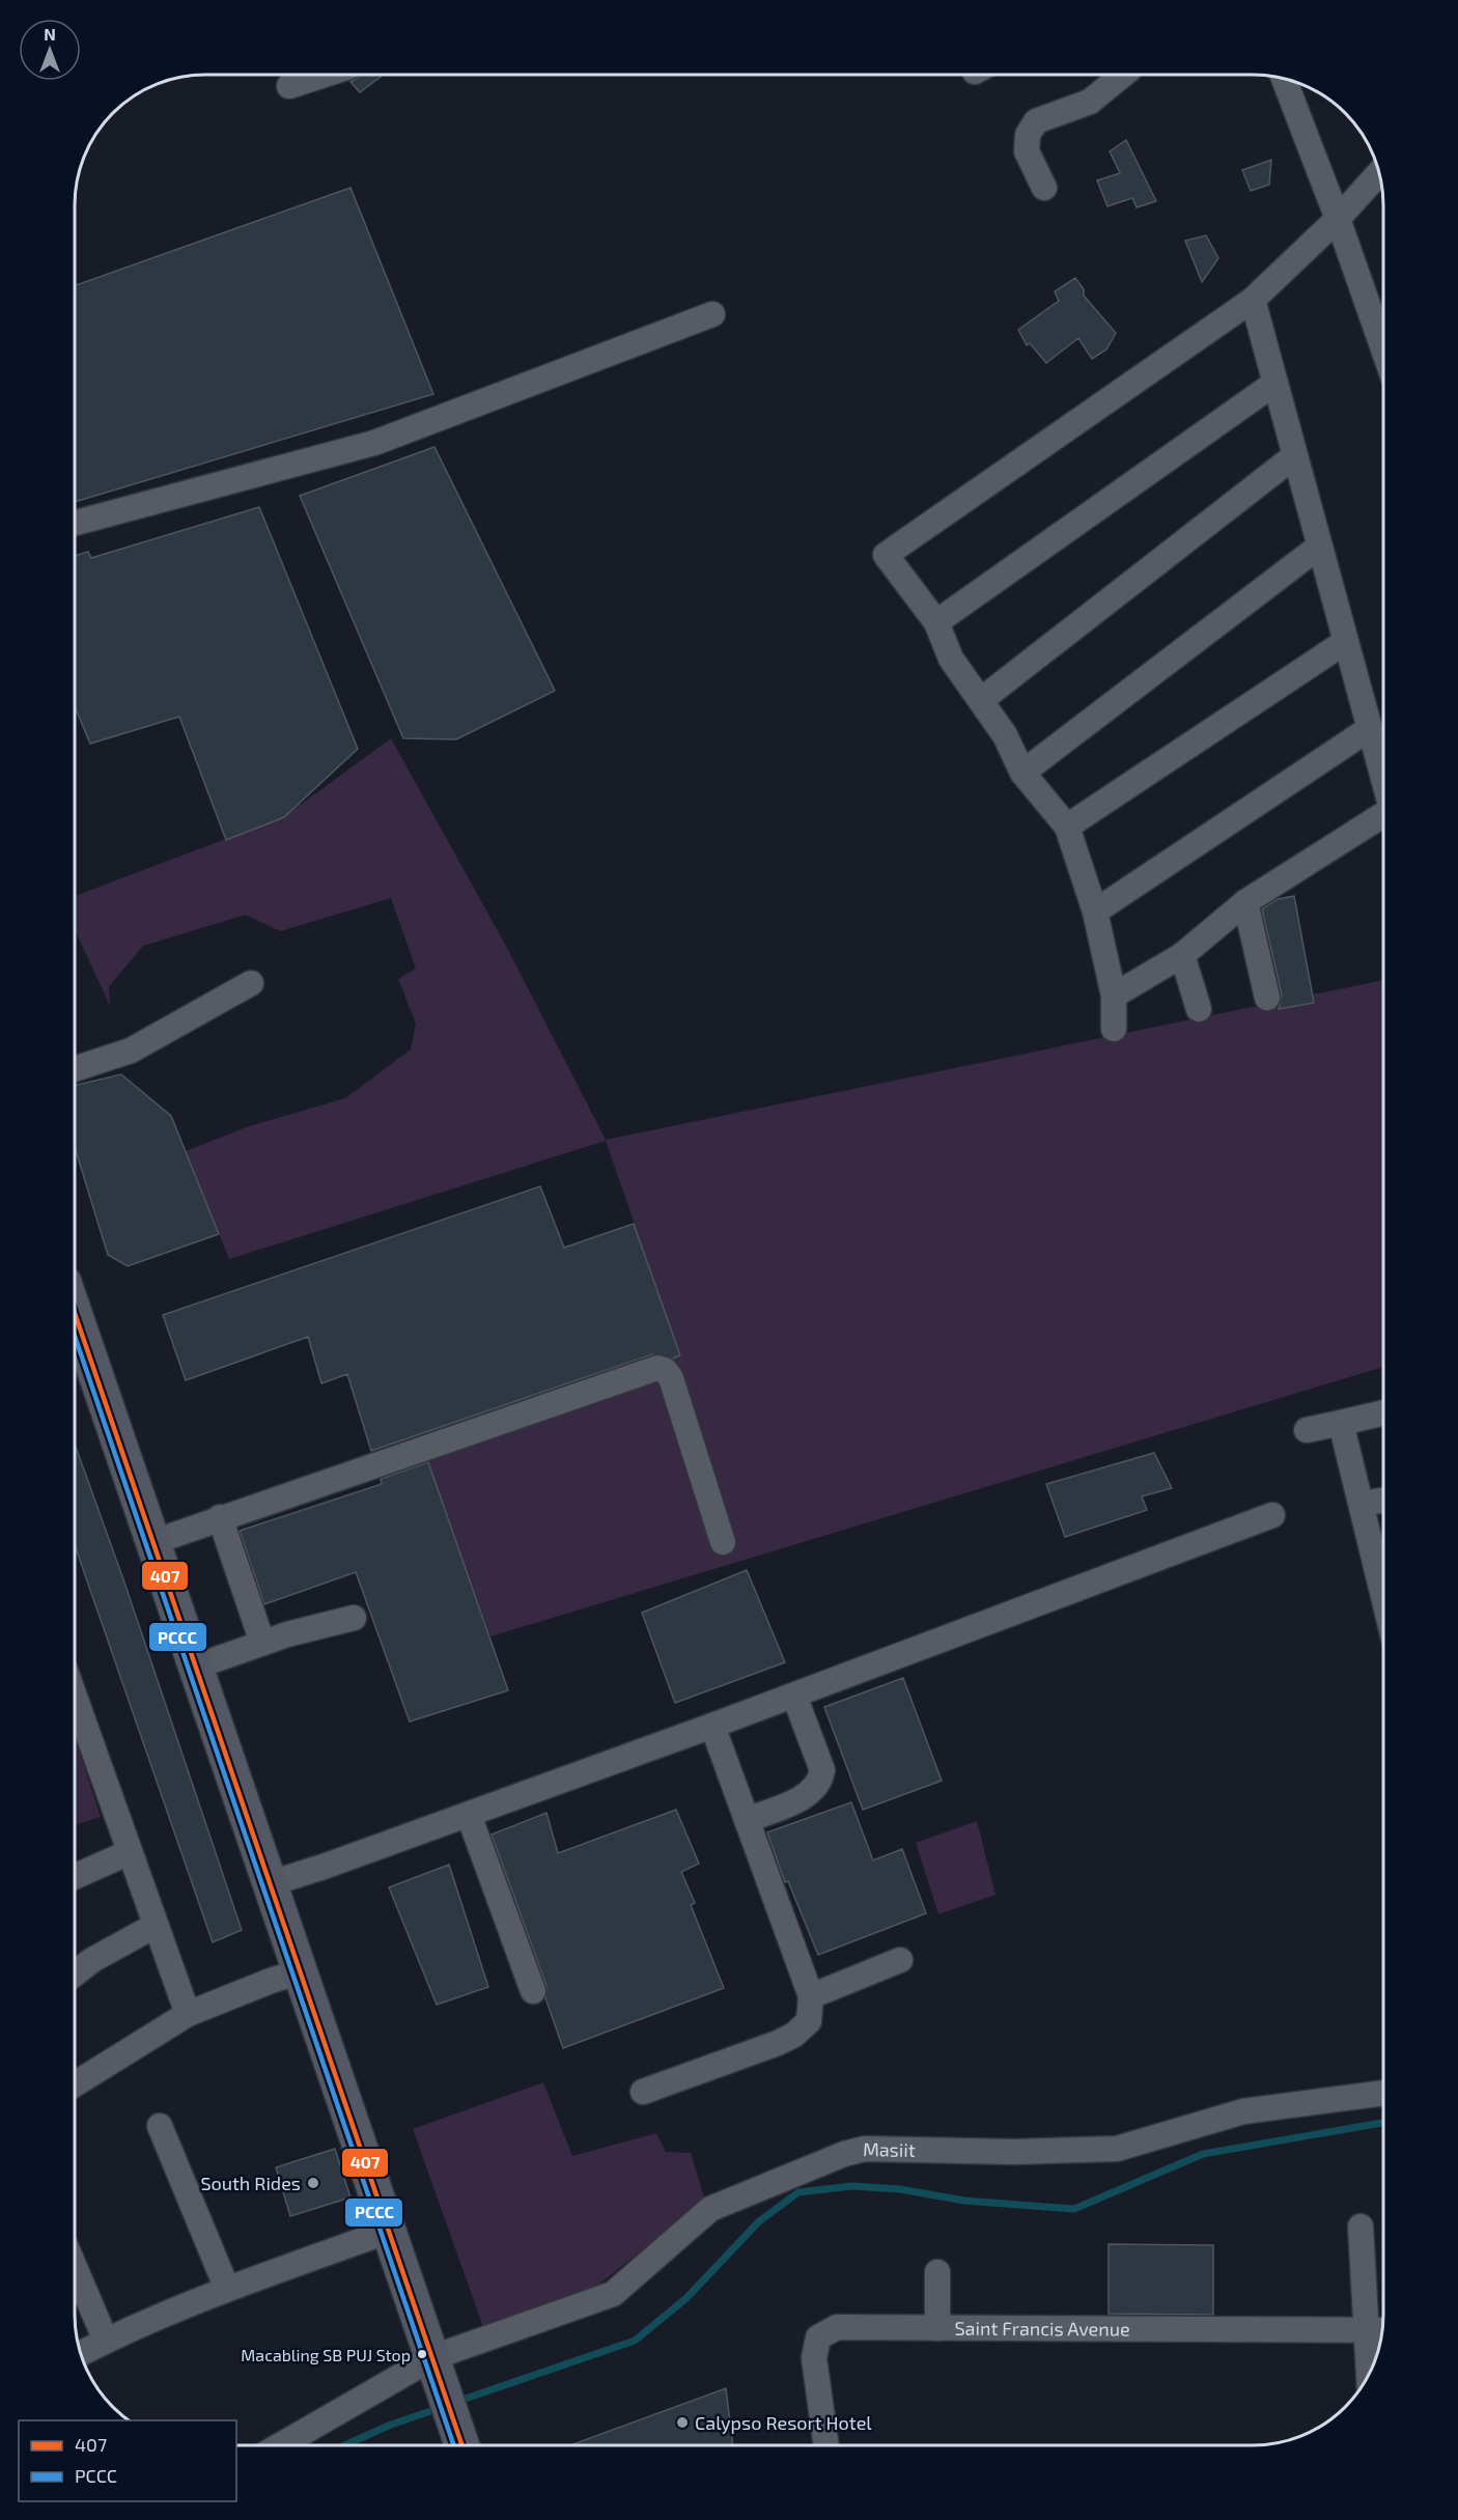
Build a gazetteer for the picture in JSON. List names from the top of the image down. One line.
{"streets":{"street":["Masiit","Saint Francis Avenue"]},"places":["South Rides","Macabling SB PUJ Stop","Calypso Resort Hotel"],"lines":["transit line 407","transit line PCCC"],"legend":["407","PCCC"],"north":"top"}
